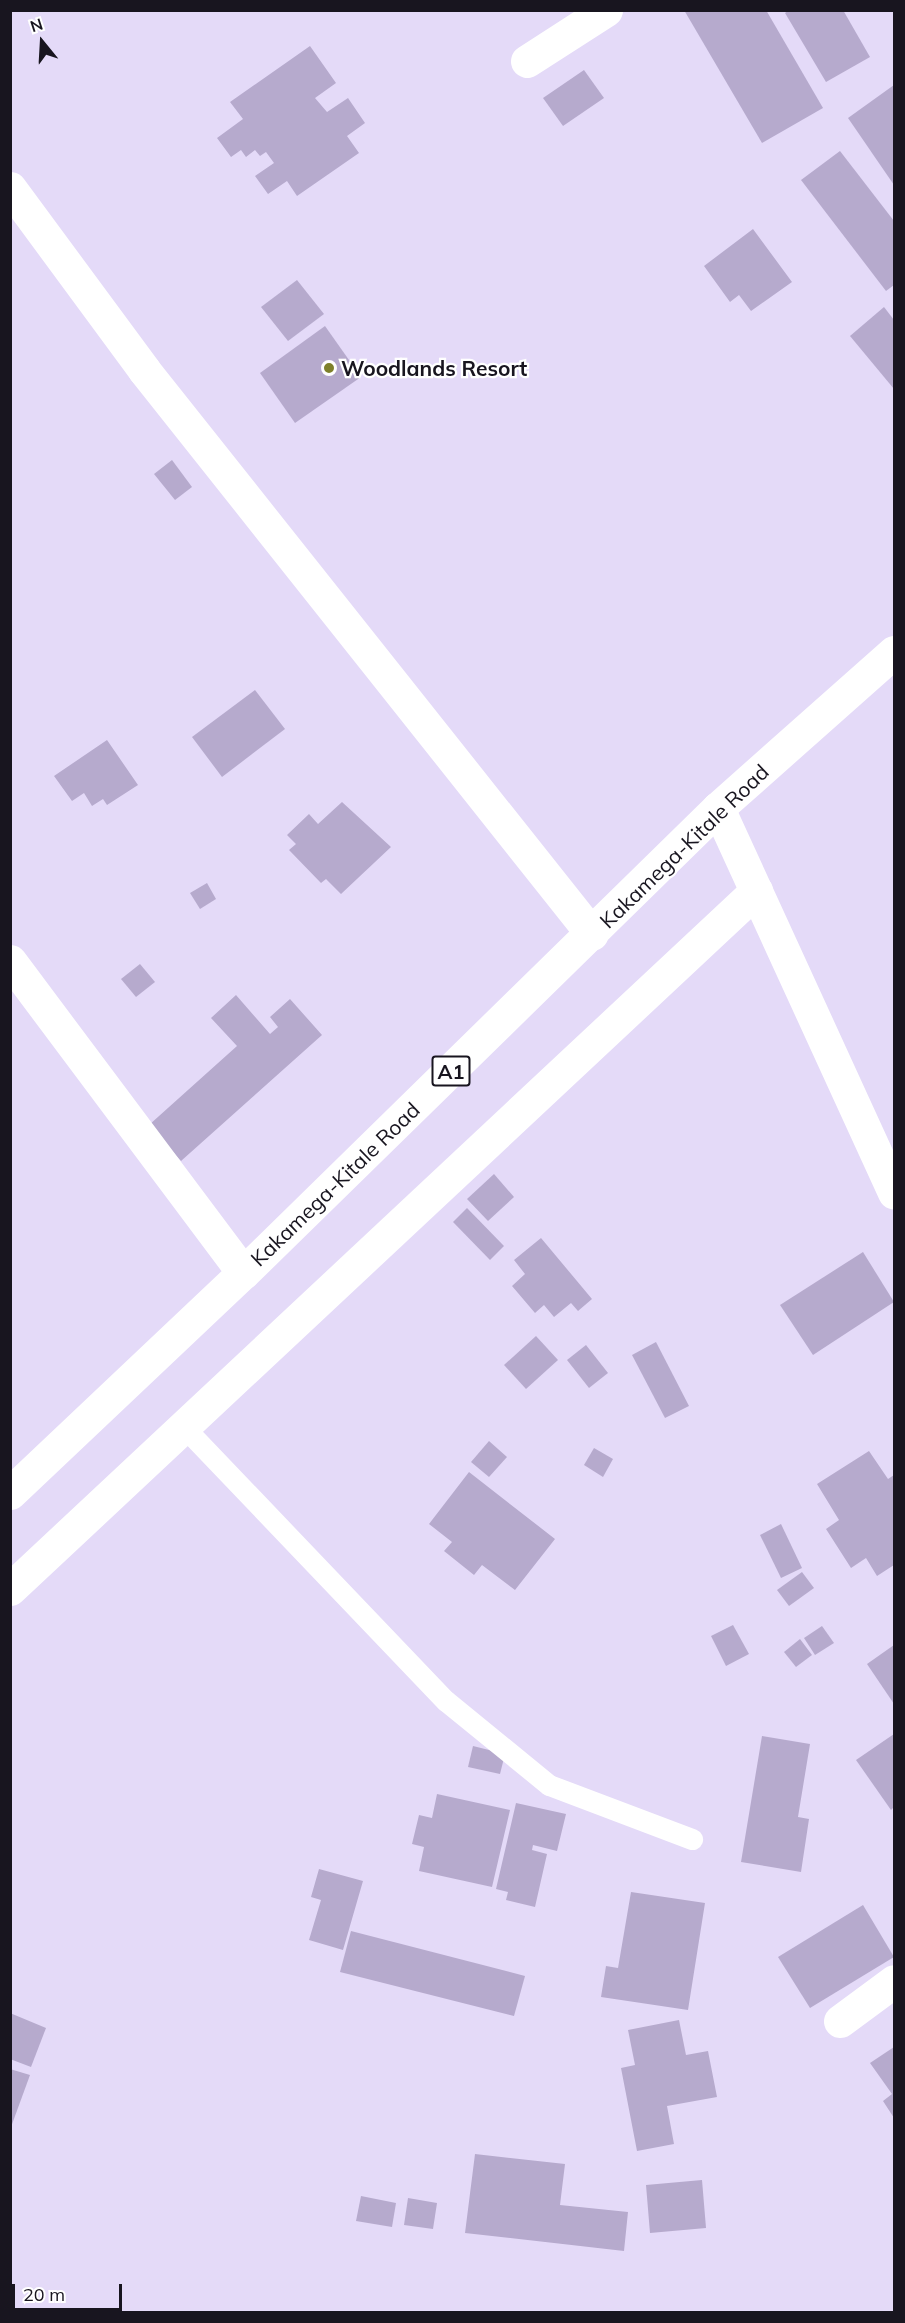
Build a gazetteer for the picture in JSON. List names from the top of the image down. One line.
{"streets":{"main road":["Kakamega-Kitale Road","A1"]},"places":["Woodlands Resort"],"scale_bar":"20 m","north":"top"}
